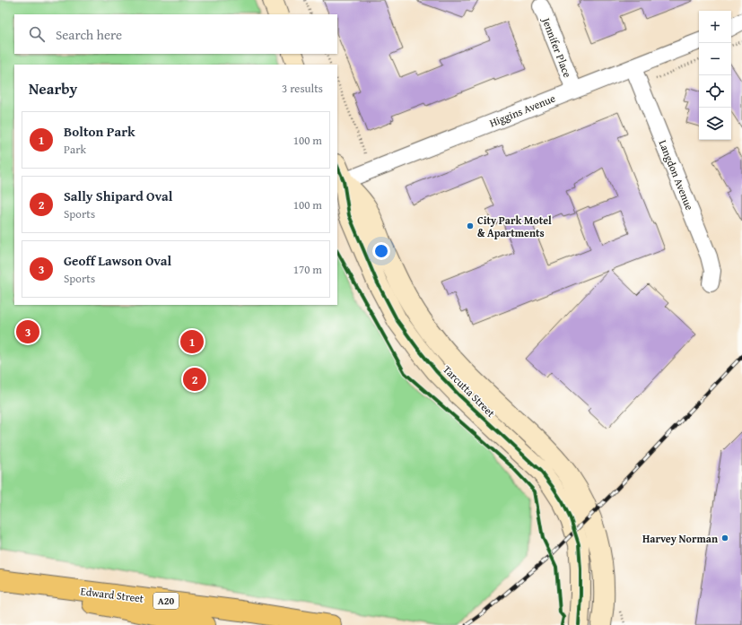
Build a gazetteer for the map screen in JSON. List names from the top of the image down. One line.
{"streets":{"highway":["Edward Street","A20"],"street":["Jennifer Place","Higgins Avenue","Langdon Avenue","Tarcutta Street"]},"crossings":[["Jennifer Place","Higgins Avenue"],["Higgins Avenue","Langdon Avenue"],["Higgins Avenue","Tarcutta Street"]],"places":["City Park Motel & Apartments","Harvey Norman"],"page":{"map_buttons":["+","−"],"search":"Search here","heading":["Nearby","3 results"],"list":[{"mark":"1","name":"Bolton Park","note":"Park","value":"100 m"},{"mark":"2","name":"Sally Shipard Oval","note":"Sports","value":"100 m"},{"mark":"3","name":"Geoff Lawson Oval","note":"Sports","value":"170 m"}],"pins":["3","1","2"]}}
